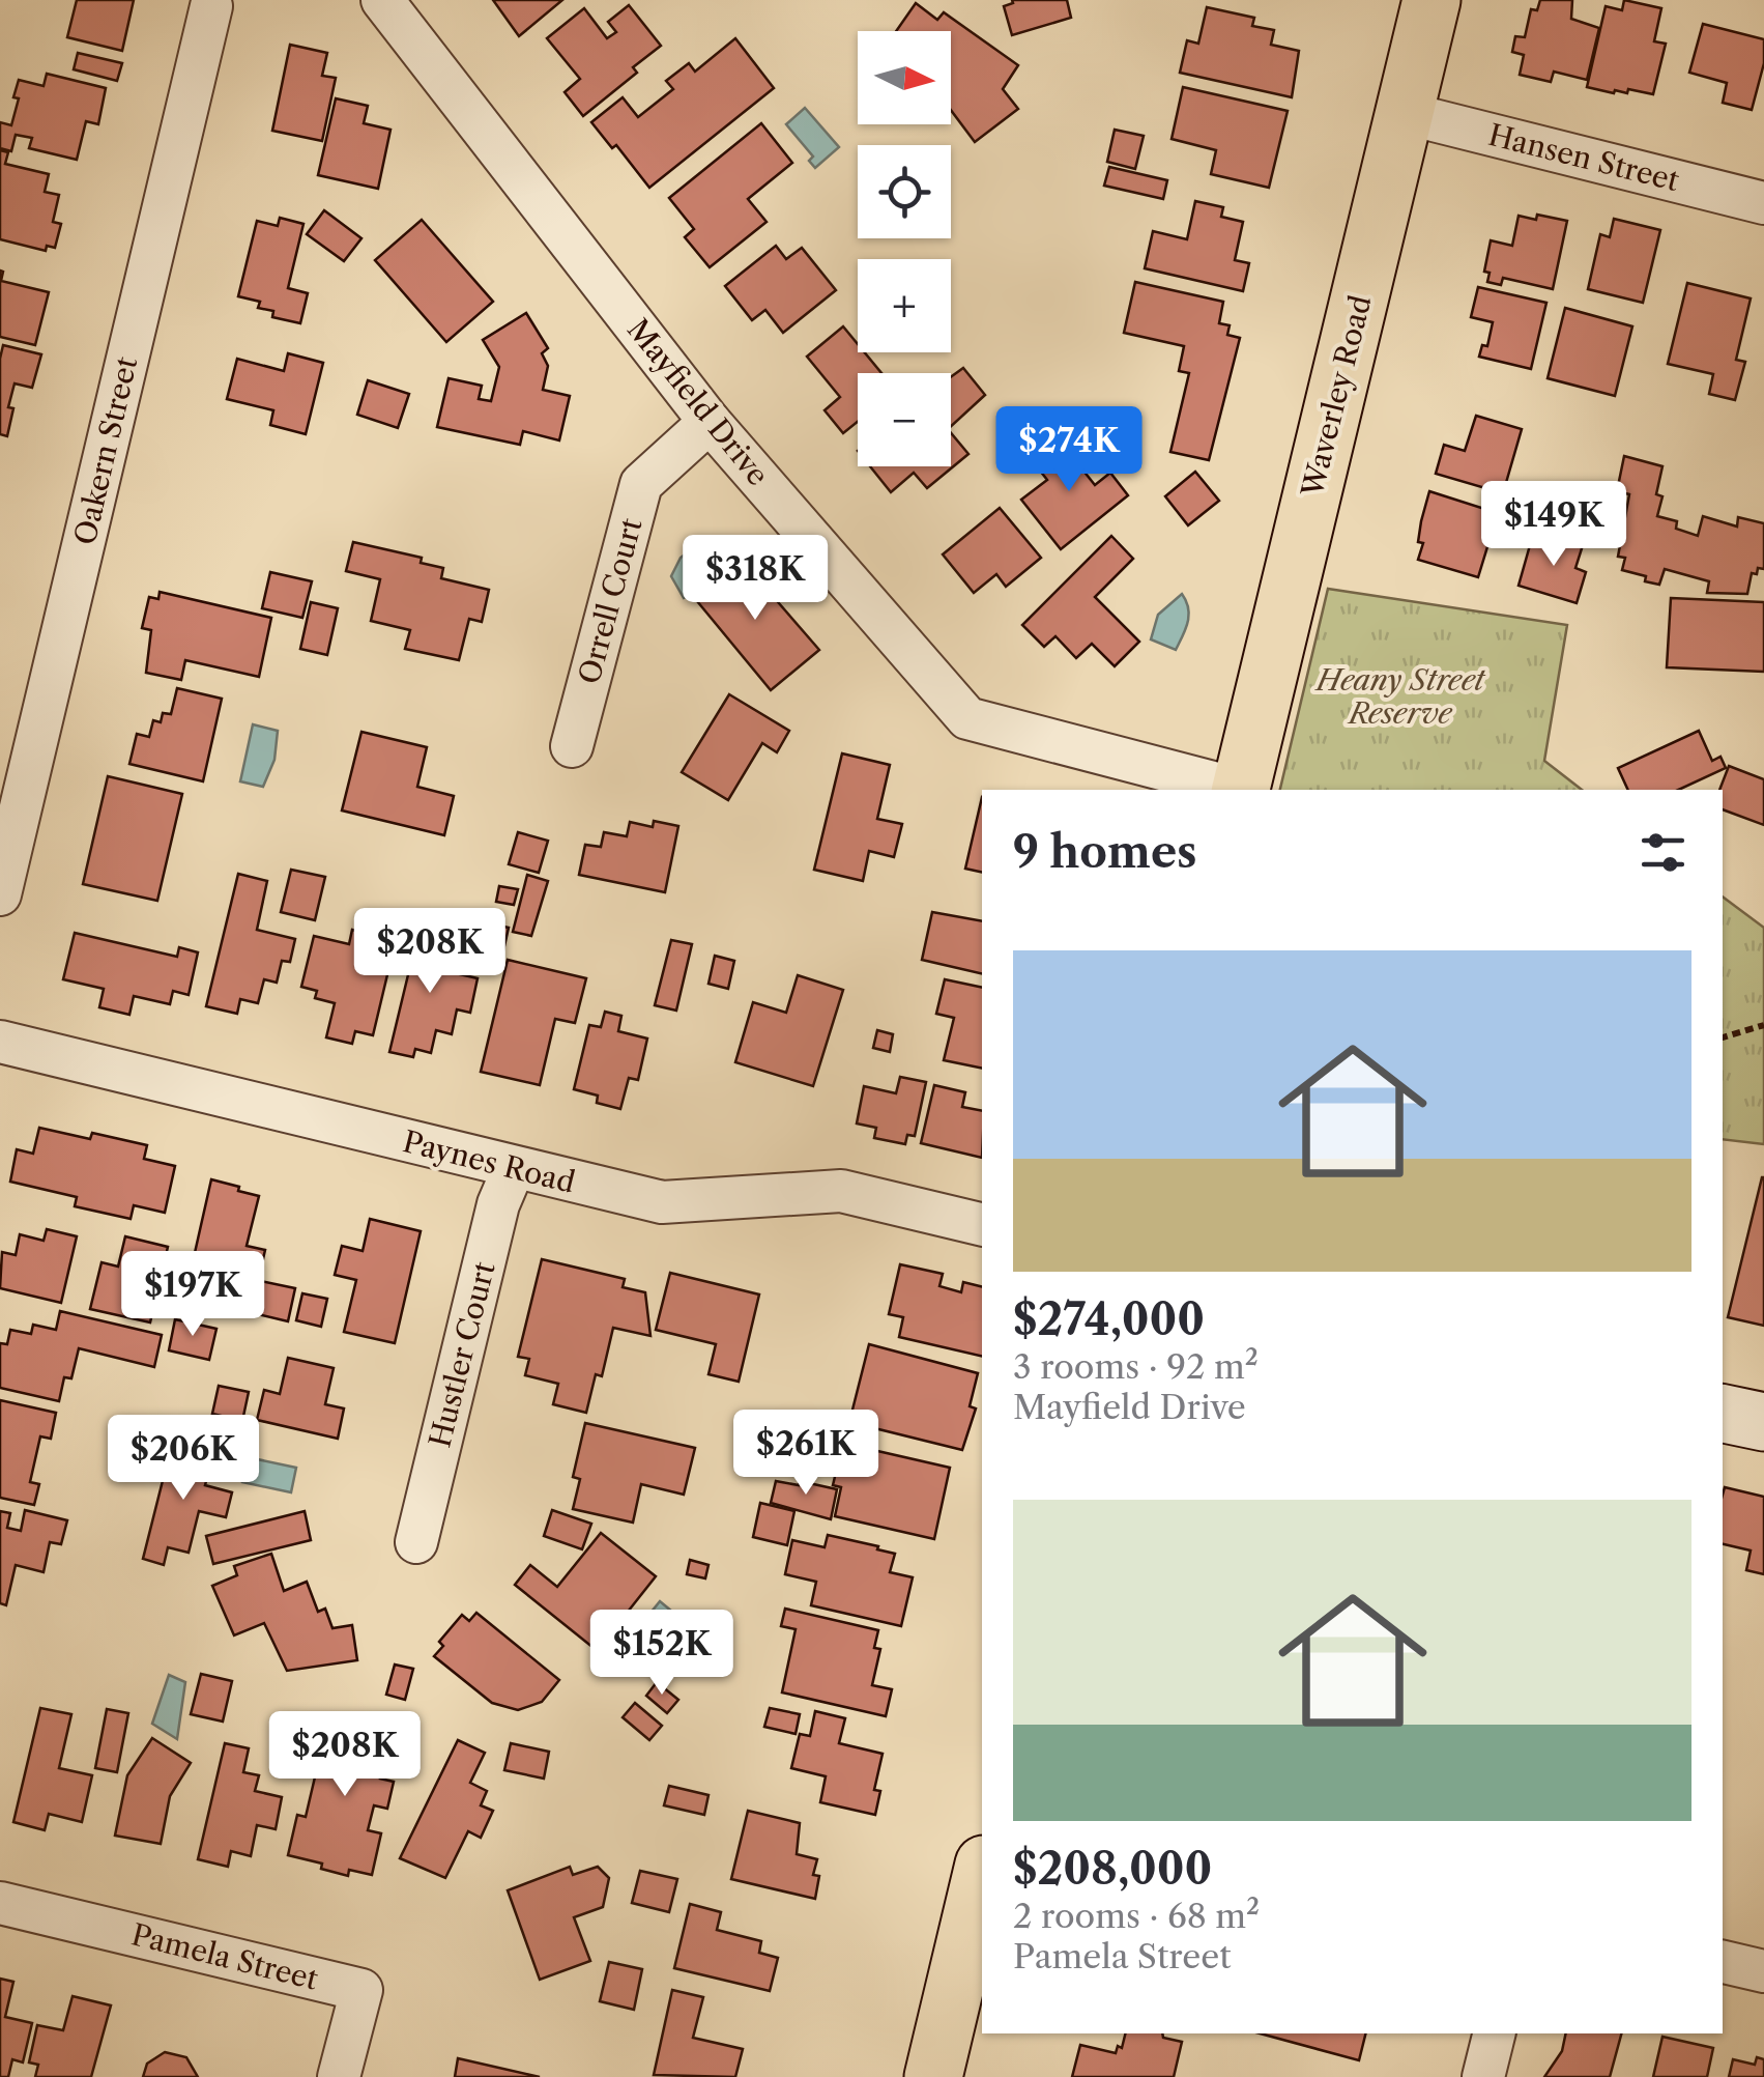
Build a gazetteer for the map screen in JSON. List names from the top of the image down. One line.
{"streets":{"main road":["Waverley Road"],"street":["Hansen Street","Mayfield Drive","Oakern Street","Orrell Court","Paynes Road","Hustler Court","Pamela Street"]},"crossings":[["Hansen Street","Waverley Road"],["Mayfield Drive","Orrell Court"],["Paynes Road","Hustler Court"]],"parks":["Heany Street Reserve"],"north":"right","page":{"map_buttons":["+","−"],"price":["$274K","$149K","$318K","$208K","$197K","$261K","$206K","$152K","$208K"],"heading":"9 homes","list":[{"name":"$274,000","note":"3 rooms · 92 m² · Mayfield Drive"},{"name":"$208,000","note":"2 rooms · 68 m² · Pamela Street"}]}}
